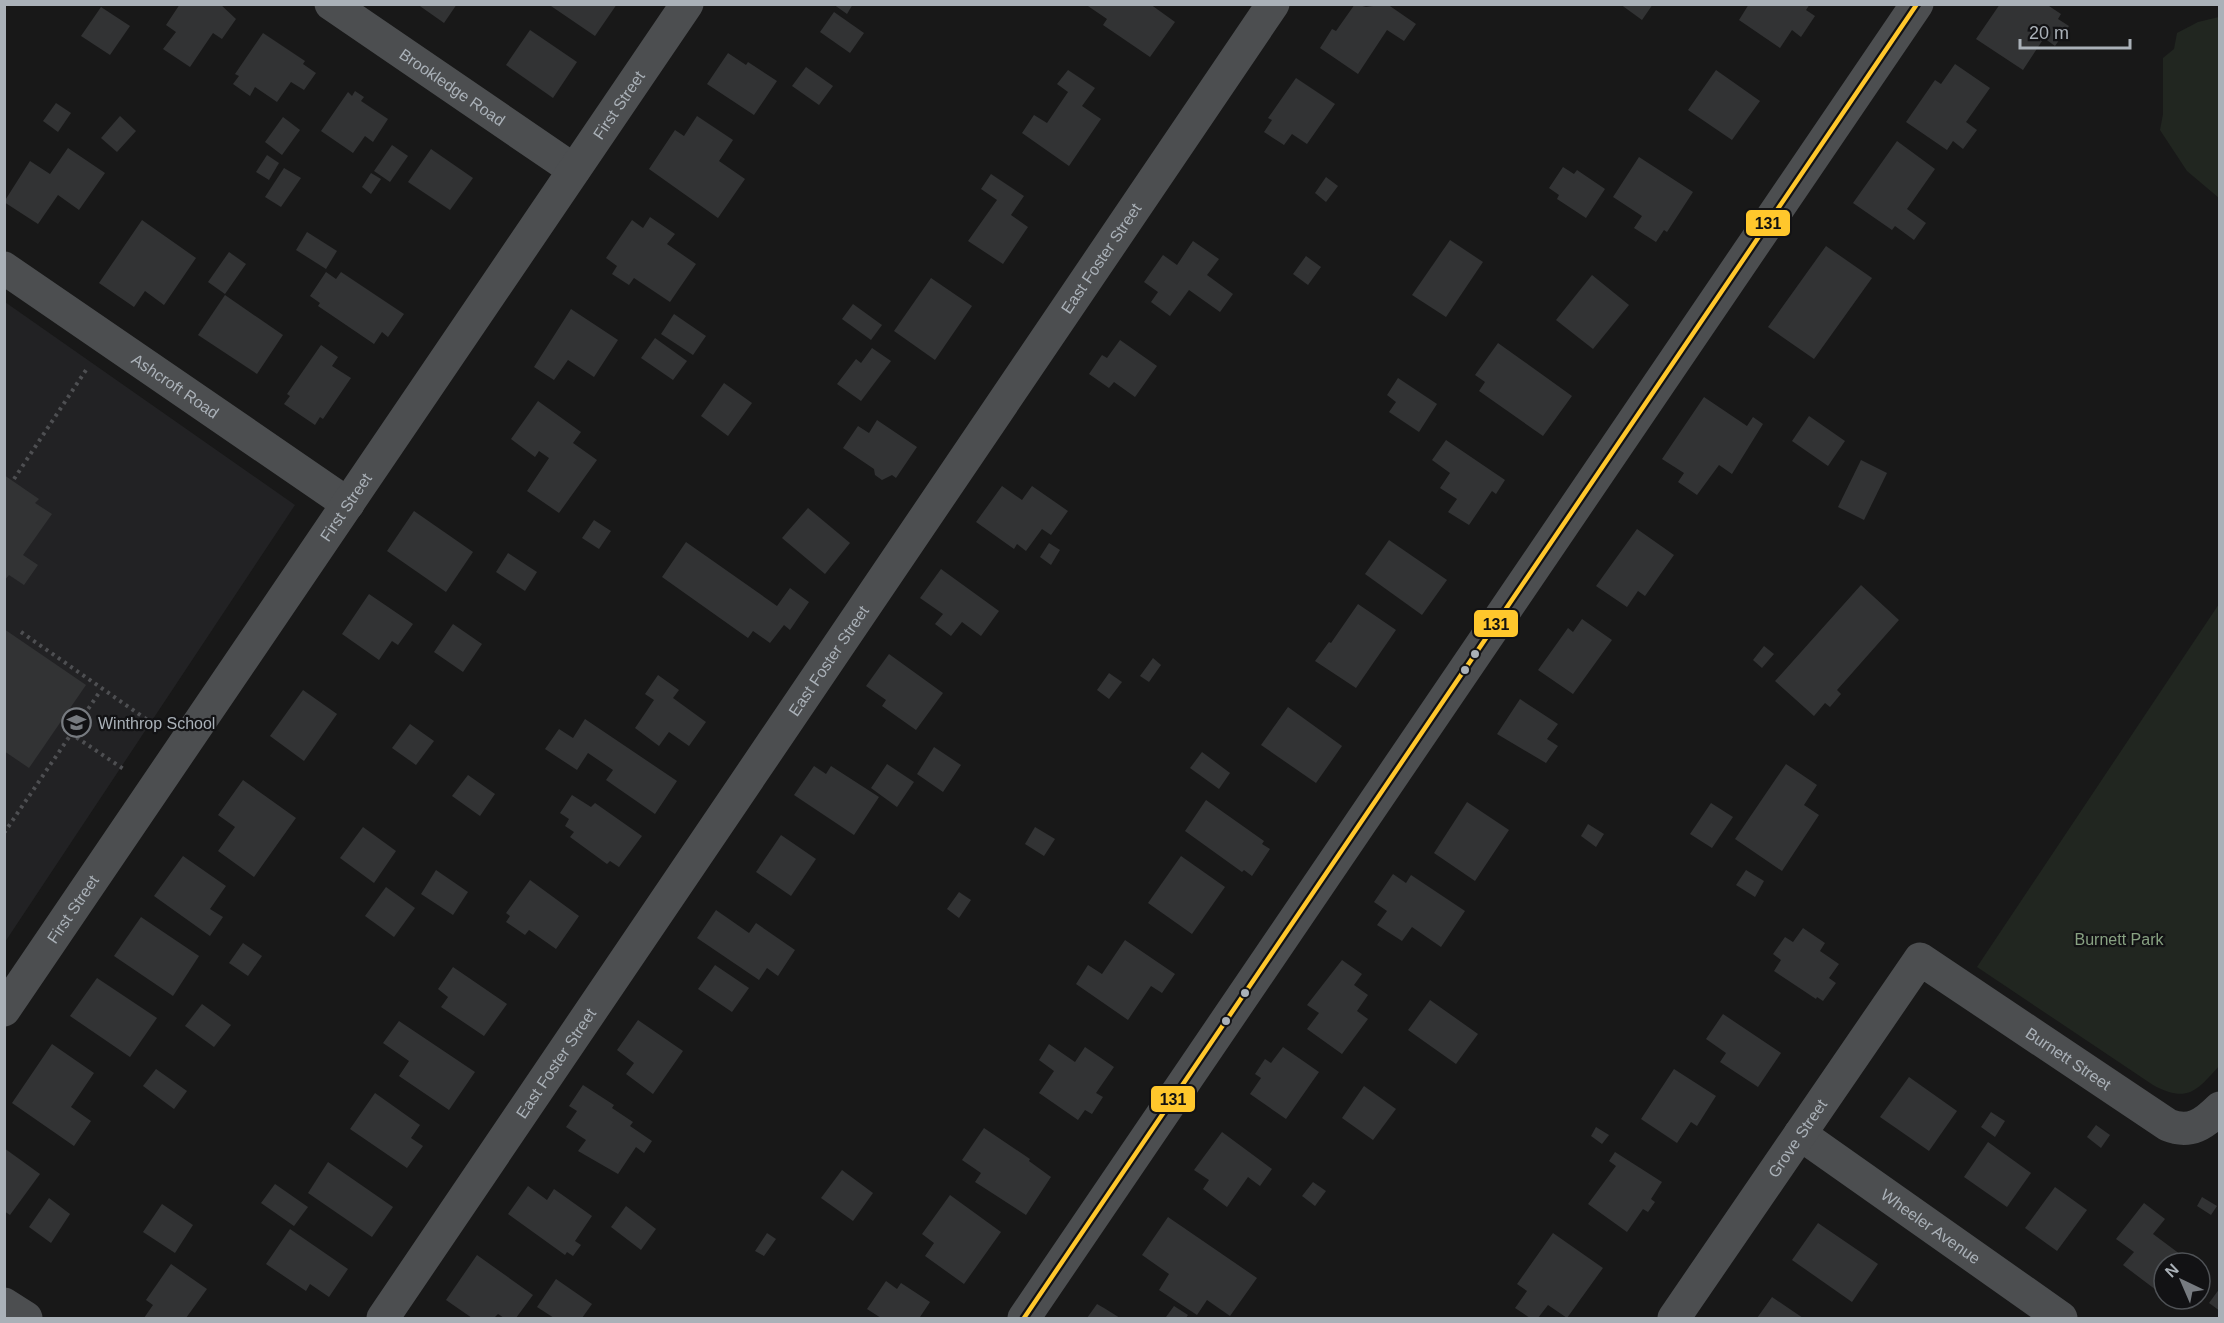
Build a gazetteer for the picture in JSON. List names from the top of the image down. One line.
{"streets":{"street":["Brookledge Road","First Street","East Foster Street","Ashcroft Road","Burnett Street","Grove Street","Wheeler Avenue"]},"crossings":[["Brookledge Road","First Street"],["First Street","Ashcroft Road"],["Burnett Street","Grove Street"],["Grove Street","Wheeler Avenue"]],"parks":["Burnett Park"],"places":{"school or university":["Winthrop School"]},"lines":["transit line 131"],"scale_bar":"20 m","north":"top left"}
